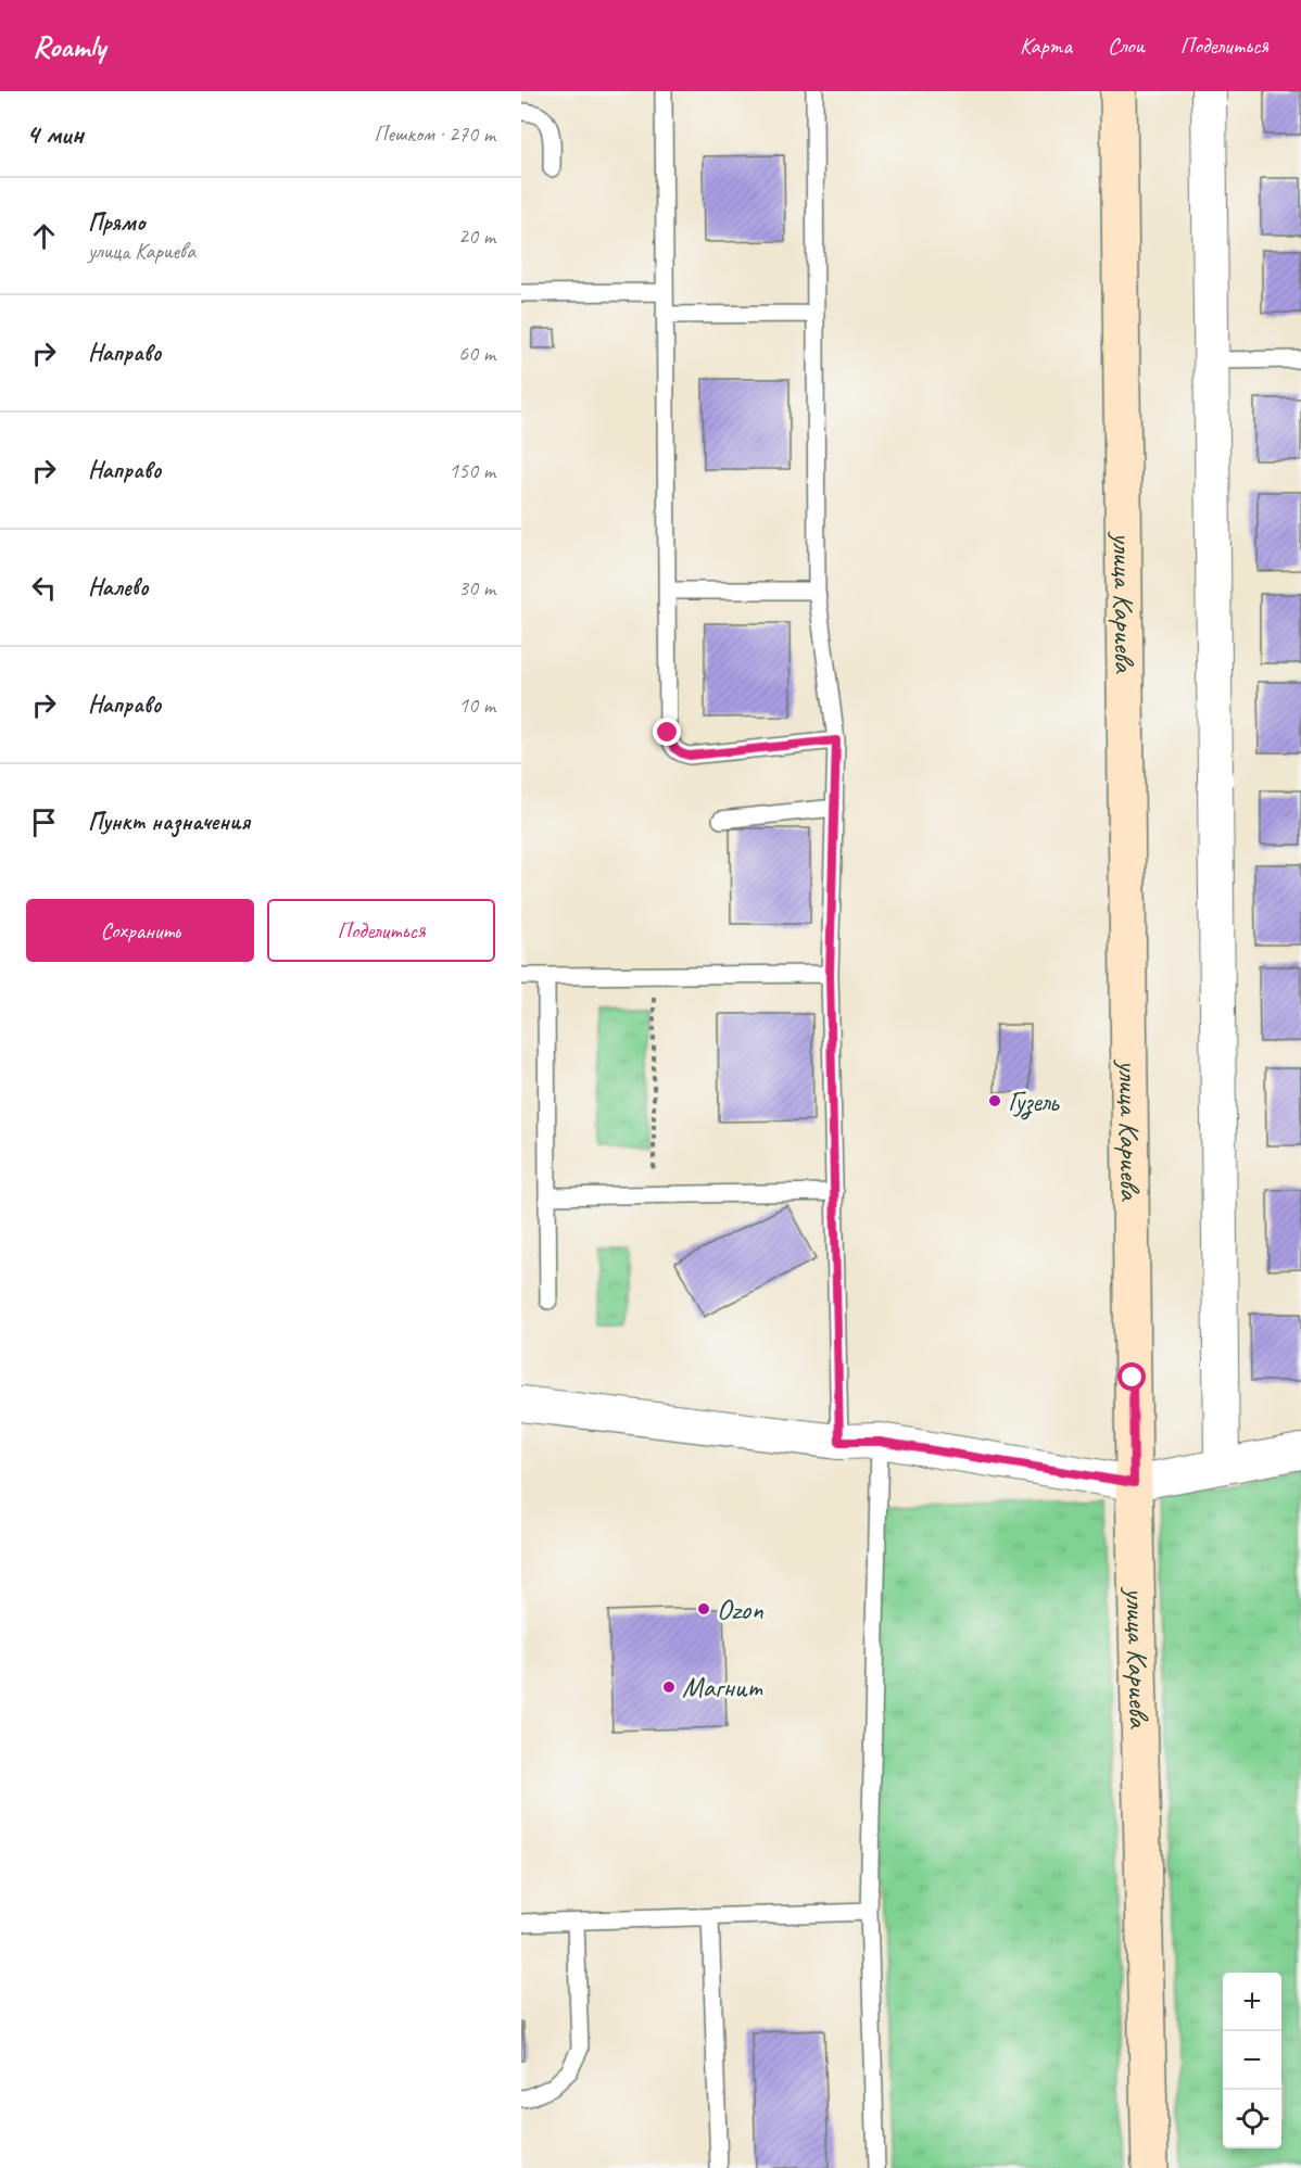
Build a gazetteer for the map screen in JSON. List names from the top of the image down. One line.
{"streets":{"main road":["улица Кариева"]},"places":["Гузель","Ozon","Магнит"],"page":{"header":"Roamly","nav":["Карта","Слои","Поделиться"],"heading":["4 мин","Пешком · 270 m"],"list":[["Прямо","улица Кариева","20 m"],["Направо","60 m"],["Направо","150 m"],["Налево","30 m"],["Направо","10 m"],"Пункт назначения"],"buttons":["Сохранить","Поделиться"],"map_buttons":["+","−"]}}
